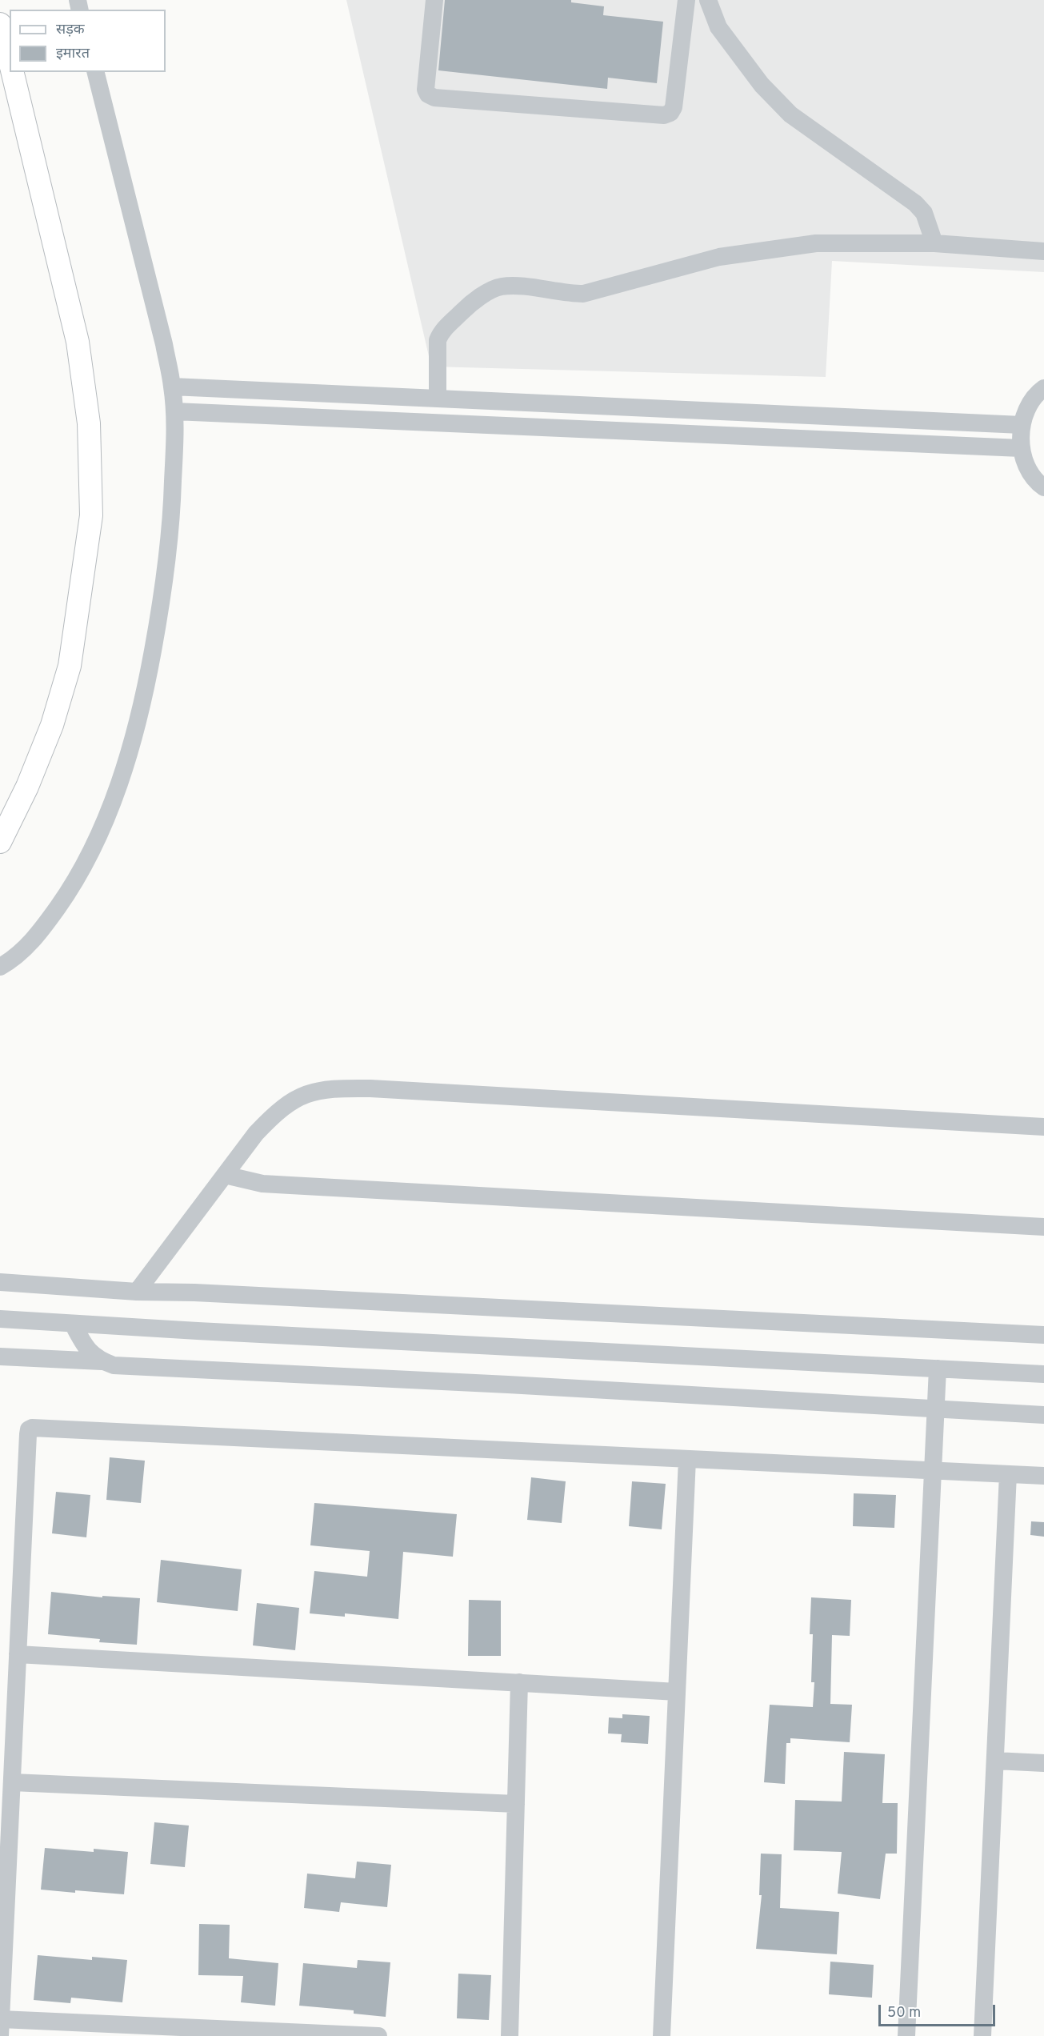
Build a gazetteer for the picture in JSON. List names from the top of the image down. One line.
{"legend":["सड़क","इमारत"],"scale_bar":"50 m"}
